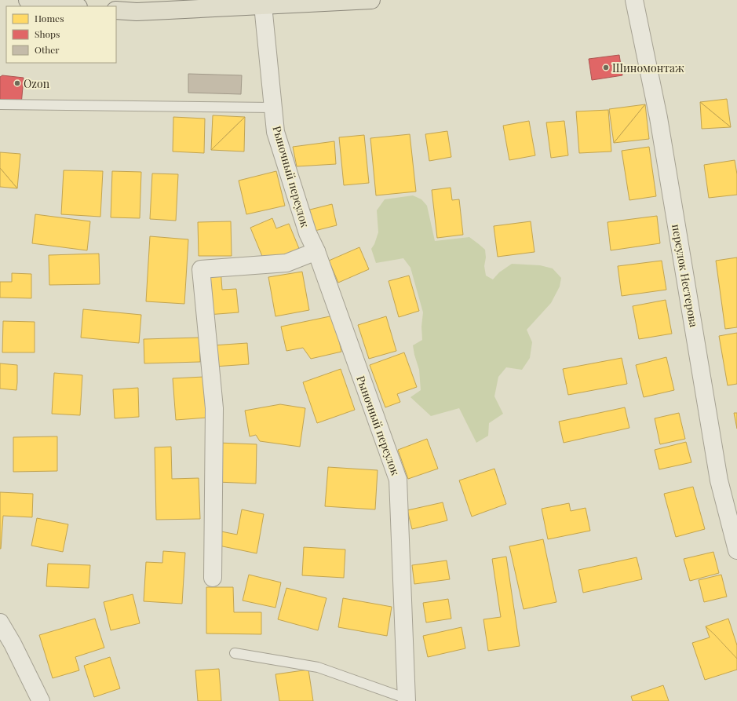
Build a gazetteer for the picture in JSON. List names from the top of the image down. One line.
{"streets":{"street":["Рыночный переулок","переулок Нестерова"]},"places":["Шиномонтаж","Ozon"],"legend":["Homes","Shops","Other"]}
